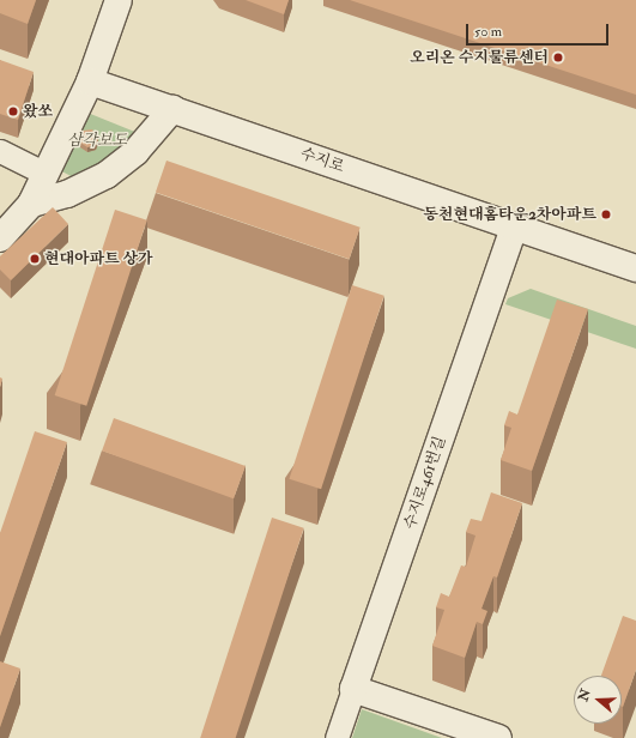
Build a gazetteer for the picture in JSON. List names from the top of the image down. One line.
{"streets":{"street":["수지로","수지로461번길"]},"crossings":[["수지로","수지로461번길"]],"parks":["삼각보도"],"places":["오리온 수지물류센터","왔쏘","동천현대홈타운2차아파트","현대아파트 상가"],"scale_bar":"50 m","north":"left"}
